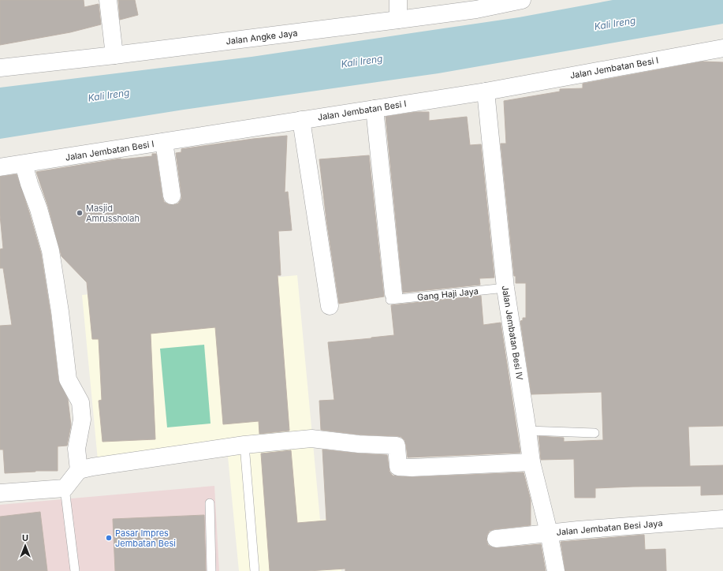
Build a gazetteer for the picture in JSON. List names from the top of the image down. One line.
{"streets":{"street":["Jalan Angke Jaya","Jalan Jembatan Besi I","Jalan Jembatan Besi IV","Jalan Jembatan Besi Jaya"],"lane":["Gang Haji Jaya"]},"crossings":[["Jalan Jembatan Besi I","Jalan Jembatan Besi IV"],["Gang Haji Jaya","Jalan Jembatan Besi IV"],["Jalan Jembatan Besi IV","Jalan Jembatan Besi Jaya"]],"water":["Kali Ireng"],"places":["Masjid Amrussholah","Pasar Impres Jembatan Besi"],"north":"top"}
